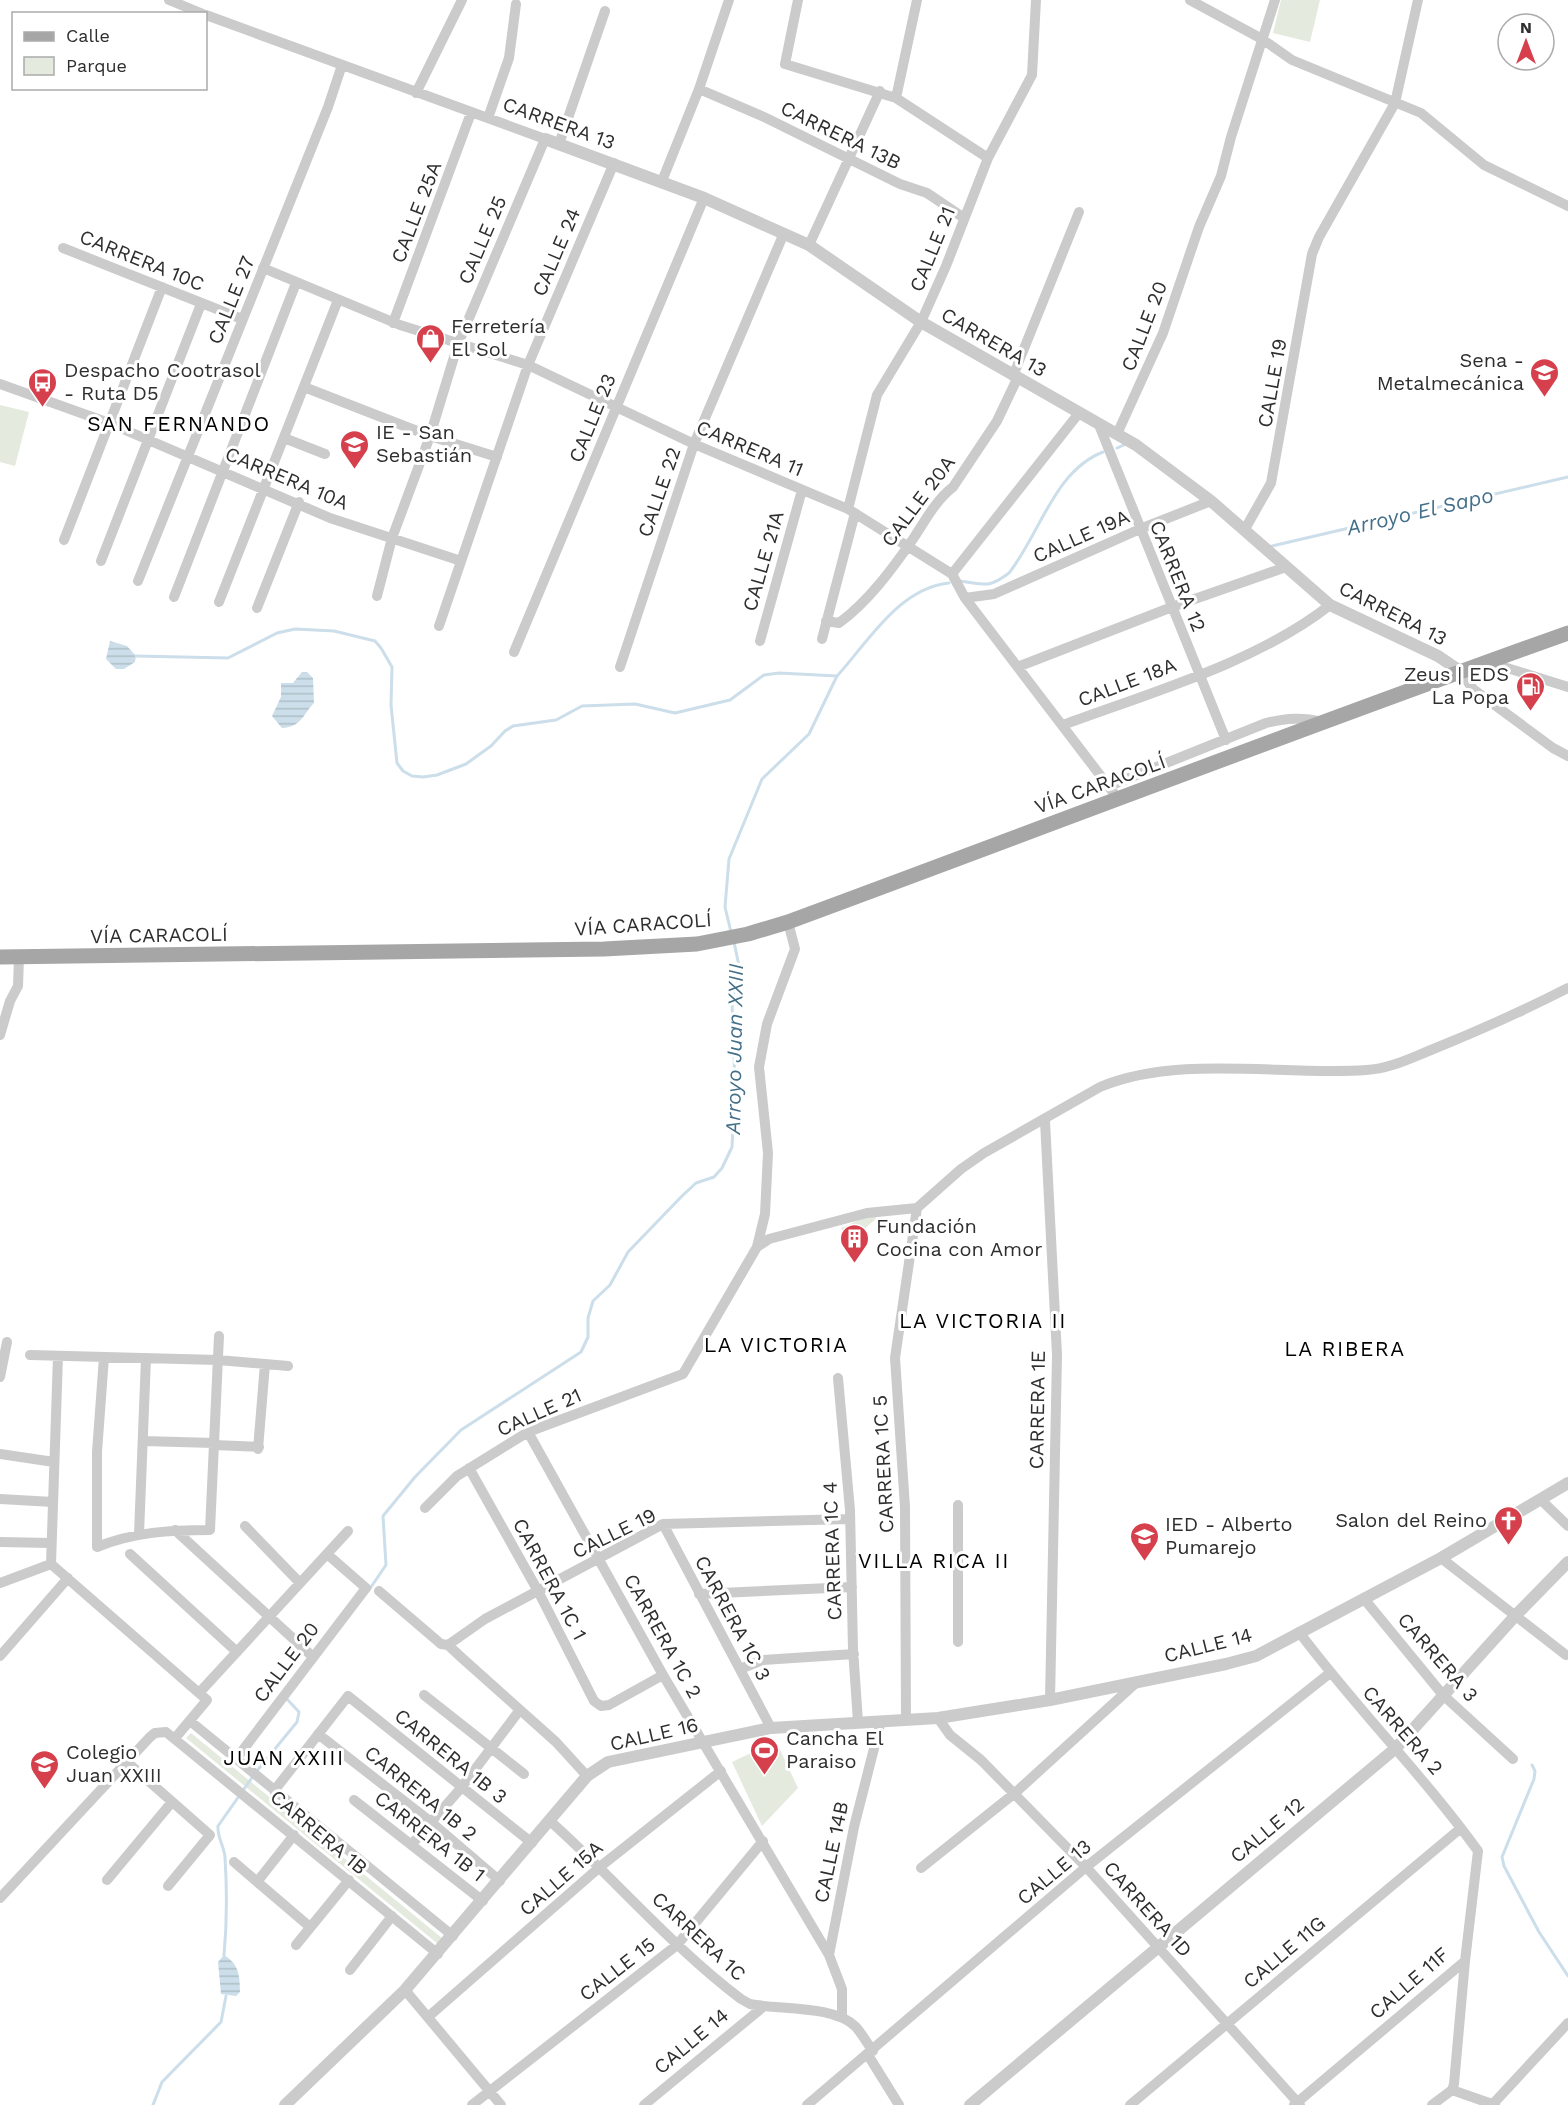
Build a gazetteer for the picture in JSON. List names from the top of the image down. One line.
{"streets":{"main road":["VÍA CARACOLÍ"],"street":["CARRERA 13","CARRERA 13B","CALLE 25A","CALLE 25","CALLE 21","CALLE 24","CARRERA 10C","CALLE 27","CALLE 20","CALLE 19","CALLE 23","CARRERA 11","CARRERA 10A","CALLE 22","CALLE 20A","CALLE 19A","CALLE 21A","CARRERA 12","CALLE 18A","CARRERA 1E","CARRERA 1C 5","CARRERA 1C 4","CARRERA 1C 1","CARRERA 1C 3","CARRERA 1C 2","CALLE 14","CARRERA 3","CARRERA 2","CALLE 16","CARRERA 1B 3","CARRERA 1B 2","CALLE 12","CARRERA 1B","CARRERA 1B 1","CALLE 14B","CALLE 13","CALLE 15A","CARRERA 1D","CARRERA 1C","CALLE 11G","CALLE 15","CALLE 11F"]},"crossings":[["CARRERA 13","CALLE 25A"],["CARRERA 13","CALLE 25"],["CARRERA 13","CALLE 21"],["CARRERA 13","CALLE 24"],["CARRERA 13","CALLE 27"],["CARRERA 13","CALLE 20"],["CARRERA 13","CALLE 19"],["CARRERA 13","CALLE 23"],["CARRERA 13","CALLE 22"],["CARRERA 13","CALLE 20A"],["CARRERA 13","CALLE 19A"],["CARRERA 13","CARRERA 12"],["CARRERA 13","CALLE 18A"],["CARRERA 13","VÍA CARACOLÍ"],["CARRERA 13B","CALLE 21"],["CALLE 25A","CARRERA 11"],["CALLE 25","CARRERA 11"],["CALLE 25","CARRERA 10A"],["CALLE 21","CARRERA 11"],["CALLE 21","CALLE 20A"],["CALLE 21","CARRERA 1C 1"],["CALLE 21","CARRERA 1C 2"],["CALLE 24","CARRERA 11"],["CALLE 24","CARRERA 10A"],["CARRERA 10C","CALLE 27"],["CALLE 27","CARRERA 11"],["CALLE 27","CARRERA 10A"],["CALLE 20","CARRERA 1B"],["CALLE 19","CARRERA 1C 4"],["CALLE 19","CARRERA 1C 1"],["CALLE 19","CARRERA 1C 3"],["CALLE 19","CARRERA 1C 2"],["CALLE 23","CARRERA 11"],["CARRERA 11","CALLE 22"],["CARRERA 11","CALLE 20A"],["CARRERA 11","CALLE 19A"],["CARRERA 11","CALLE 21A"],["CARRERA 11","CALLE 18A"],["CARRERA 11","VÍA CARACOLÍ"],["CALLE 19A","CARRERA 12"],["CARRERA 12","CALLE 18A"],["CARRERA 1E","CALLE 16"],["CARRERA 1C 5","CALLE 16"],["CARRERA 1C 4","CALLE 16"],["CARRERA 1C 1","CARRERA 1C 2"],["CARRERA 1C 3","CALLE 16"],["CARRERA 1C 2","CALLE 16"],["CARRERA 1C 2","CALLE 14B"],["CARRERA 1C 2","CALLE 15A"],["CARRERA 1C 2","CARRERA 1C"],["CARRERA 1C 2","CALLE 15"],["CALLE 14","CARRERA 3"],["CALLE 14","CARRERA 2"],["CALLE 14","CALLE 16"],["CALLE 14","CARRERA 1C"],["CARRERA 3","CALLE 12"],["CARRERA 2","CALLE 12"],["CARRERA 2","CALLE 13"],["CARRERA 2","CALLE 11G"],["CARRERA 2","CALLE 11F"],["CALLE 16","CARRERA 1B 3"],["CALLE 16","CARRERA 1B 2"],["CALLE 16","CARRERA 1B"],["CALLE 16","CARRERA 1B 1"],["CALLE 16","CALLE 14B"],["CALLE 16","CARRERA 1D"],["CALLE 16","CARRERA 1C"],["CARRERA 1B 3","CARRERA 1B 2"],["CALLE 12","CARRERA 1D"],["CALLE 13","CARRERA 1D"],["CALLE 15A","CARRERA 1C"],["CARRERA 1D","CALLE 11G"],["CARRERA 1D","CALLE 11F"],["CARRERA 1C","CALLE 15"]],"districts":["SAN FERNANDO","LA VICTORIA II","LA VICTORIA","LA RIBERA","VILLA RICA II","JUAN XXIII"],"water":["Arroyo El Sapo","Arroyo Juan XXIII"],"places":{"shop":["Ferretería El Sol"],"school or university":["Sena - Metalmecánica","IE - San Sebastián","IED - Alberto Pumarejo","Colegio Juan XXIII"],"bus stop":["Despacho Cootrasol - Ruta D5"],"fuel station":["Zeus | EDS La Popa"],"building":["Fundación Cocina con Amor"],"church":["Salon del Reino"],"sports":["Cancha El Paraiso"]},"legend":["Calle","Parque"],"north":"top"}
